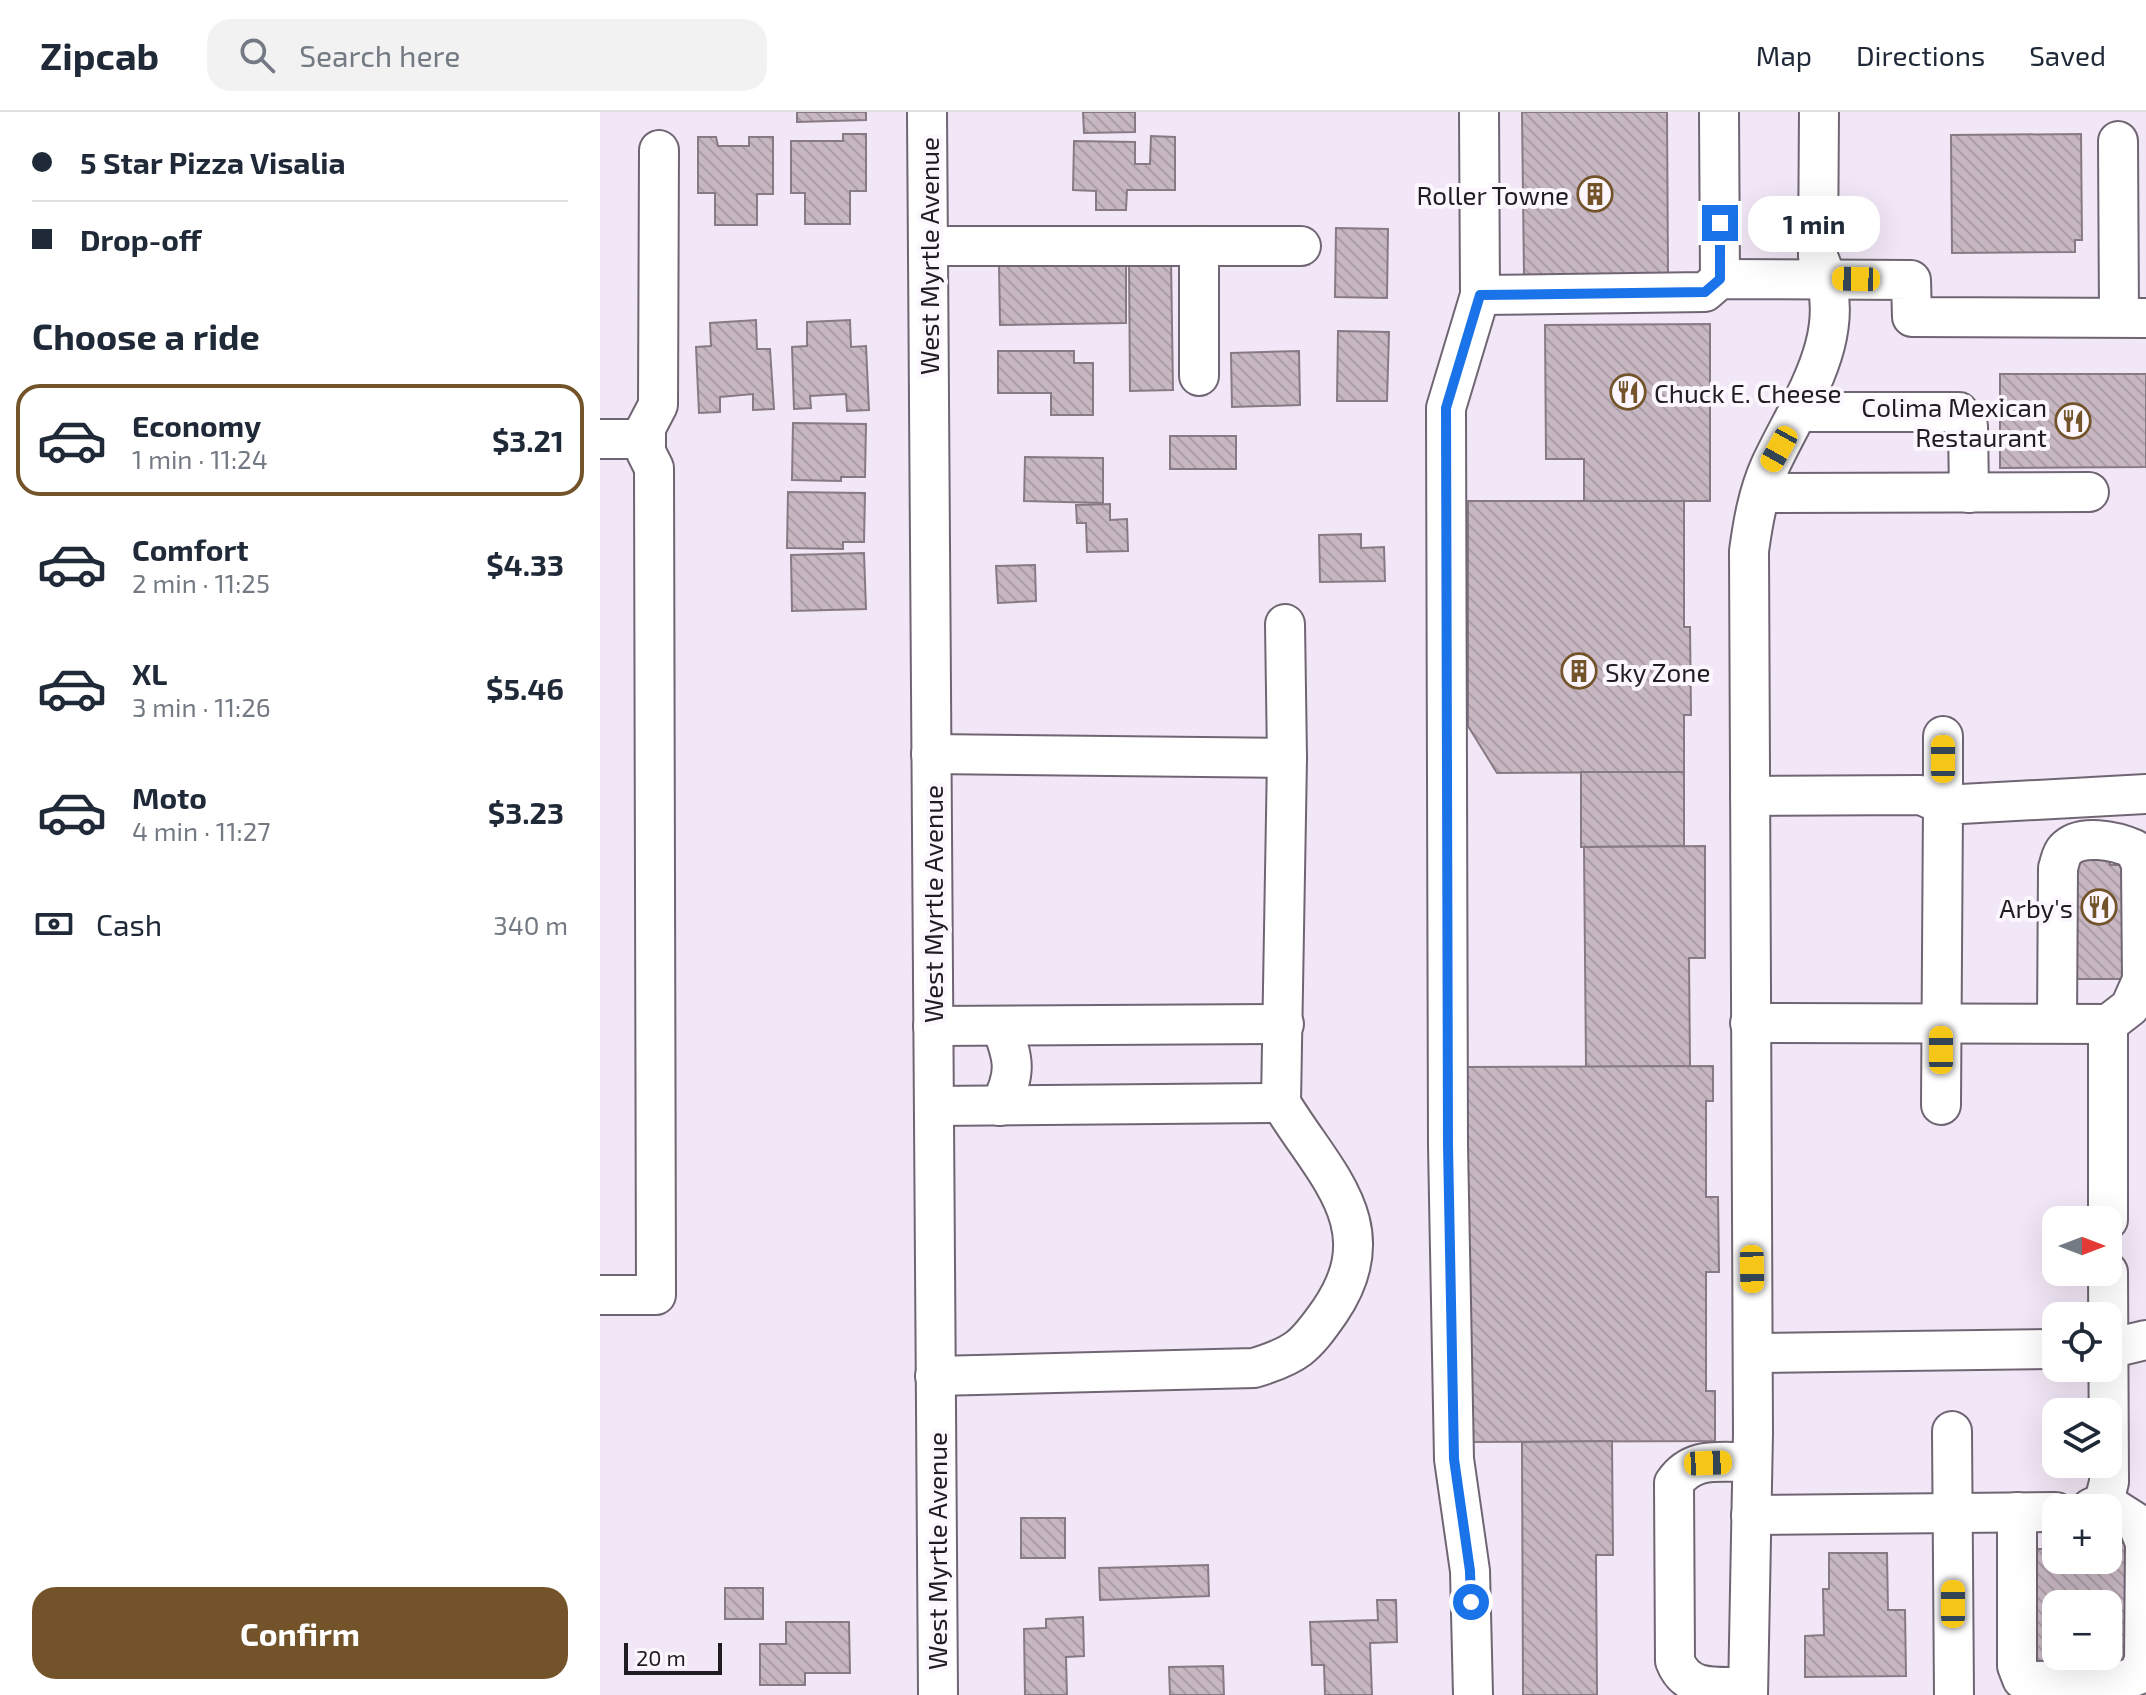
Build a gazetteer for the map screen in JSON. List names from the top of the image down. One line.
{"streets":{"street":["West Myrtle Avenue"]},"places":{"building":["Roller Towne","Sky Zone"],"restaurant":["Chuck E. Cheese","Colima Mexican Restaurant","Arby's"]},"scale_bar":"20 m","north":"right","page":{"header":"Zipcab","search":"Search here","nav":["Map","Directions","Saved"],"banner":["5 Star Pizza Visalia","Drop-off"],"bubble":"1 min","heading":"Choose a ride","list":[{"name":"Economy","note":"1 min · 11:24","value":"$3.21"},{"name":"Comfort","note":"2 min · 11:25","value":"$4.33"},{"name":"XL","note":"3 min · 11:26","value":"$5.46"},{"name":"Moto","note":"4 min · 11:27","value":"$3.23"}],"pay":["Cash","340 m"],"map_buttons":["+","−"],"buttons":"Confirm","scale":"20 m"}}
